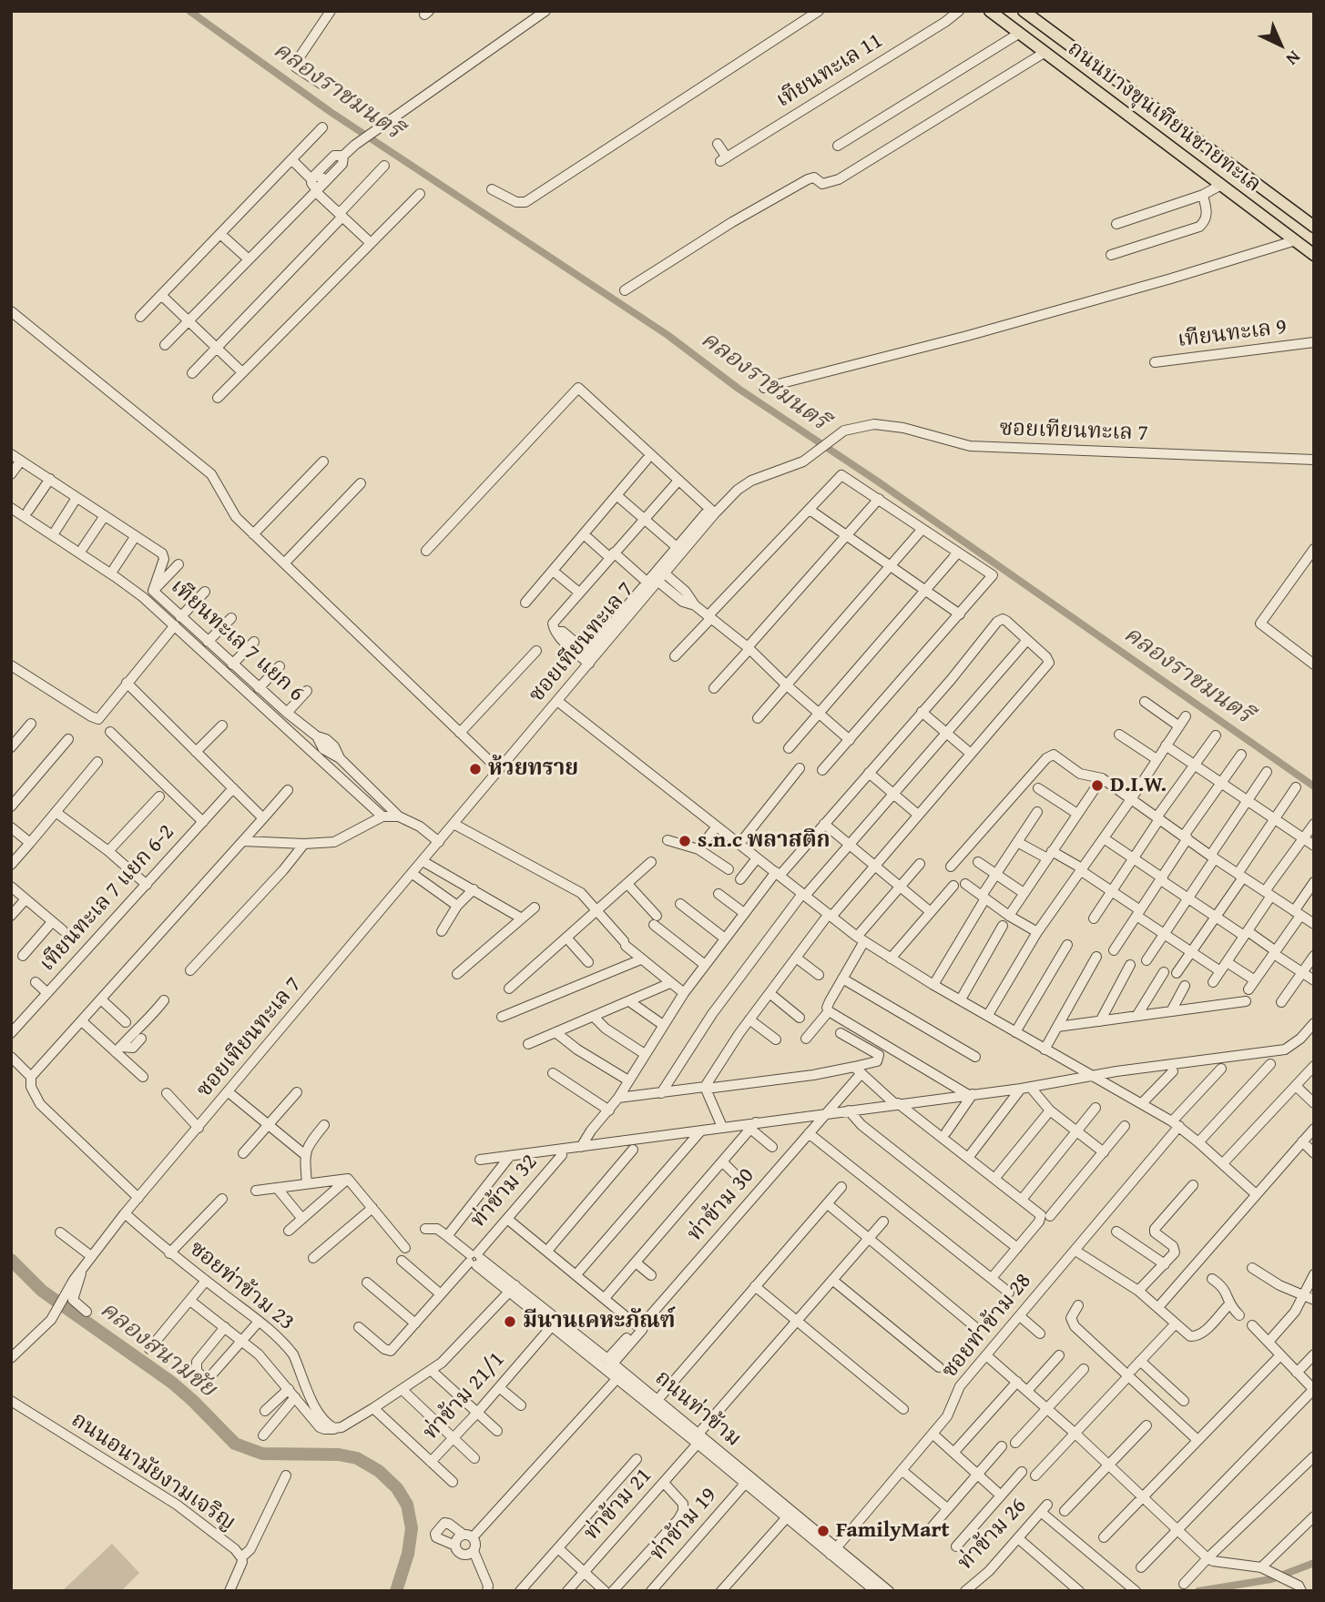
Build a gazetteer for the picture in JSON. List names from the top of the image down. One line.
{"streets":{"main road":["ถนนบางขุนเทียนชายทะเล"],"street":["เทียนทะเล 11","เทียนทะเล 9","ซอยเทียนทะเล 7","เทียนทะเล 7 แยก 6","เทียนทะเล 7 แยก 6-2","ท่าข้าม 32","ท่าข้าม 30","ซอยท่าข้าม 23","ซอยท่าข้าม 28","ท่าข้าม 21/1","ถนนท่าข้าม","ถนนอนามัยงามเจริญ","ท่าข้าม 21","ท่าข้าม 19","ท่าข้าม 26"]},"crossings":[["ซอยเทียนทะเล 7","เทียนทะเล 7 แยก 6"],["ซอยเทียนทะเล 7","ซอยท่าข้าม 23"],["ท่าข้าม 32","ถนนท่าข้าม"],["ท่าข้าม 30","ถนนท่าข้าม"],["ซอยท่าข้าม 28","ถนนท่าข้าม"],["ท่าข้าม 21/1","ถนนท่าข้าม"],["ถนนท่าข้าม","ท่าข้าม 21"],["ถนนท่าข้าม","ท่าข้าม 19"]],"water":["คลองราชมนตรี","คลองสนามชัย"],"places":["ห้วยทราย","D.I.W.","s.n.c พลาสติก","มีนานเคหะภัณฑ์","FamilyMart"],"north":"bottom right"}
